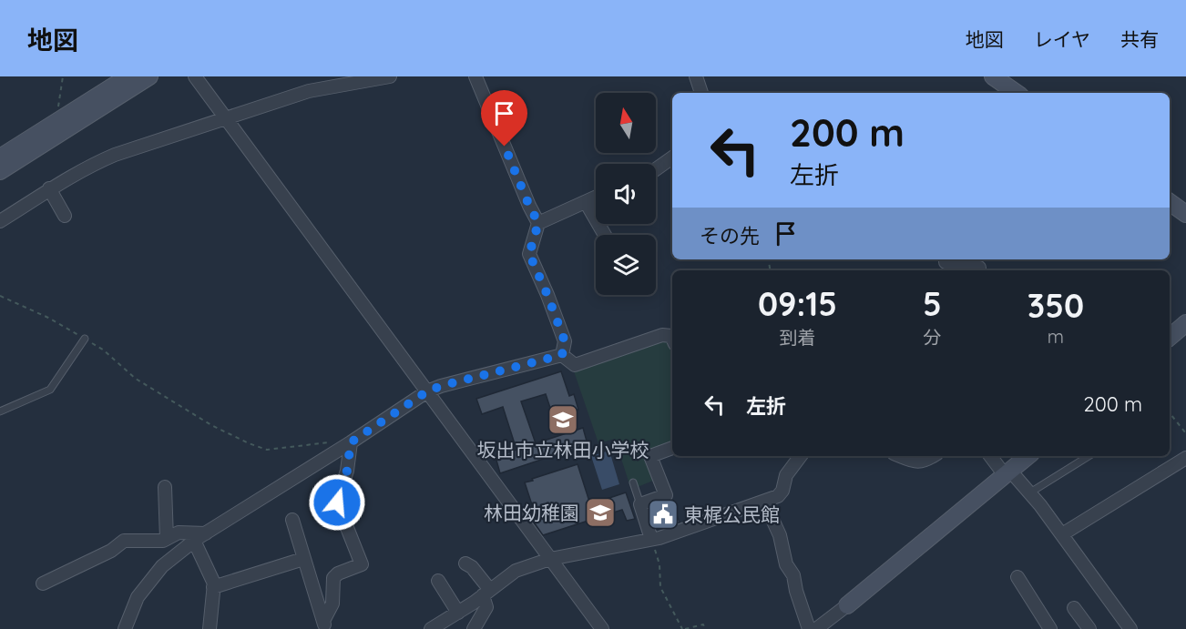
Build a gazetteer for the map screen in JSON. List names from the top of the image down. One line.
{"places":{"school or university":["坂出市立林田小学校","林田幼稚園"],"public building":["東梶公民館"]},"north":"top","page":{"header":"地図","nav":["地図","レイヤ","共有"],"turn":["200 m","左折"],"then":"その先","eta":["09:15","到着","5","分","350","m"],"list":[{"name":"左折","value":"200 m"}]}}
